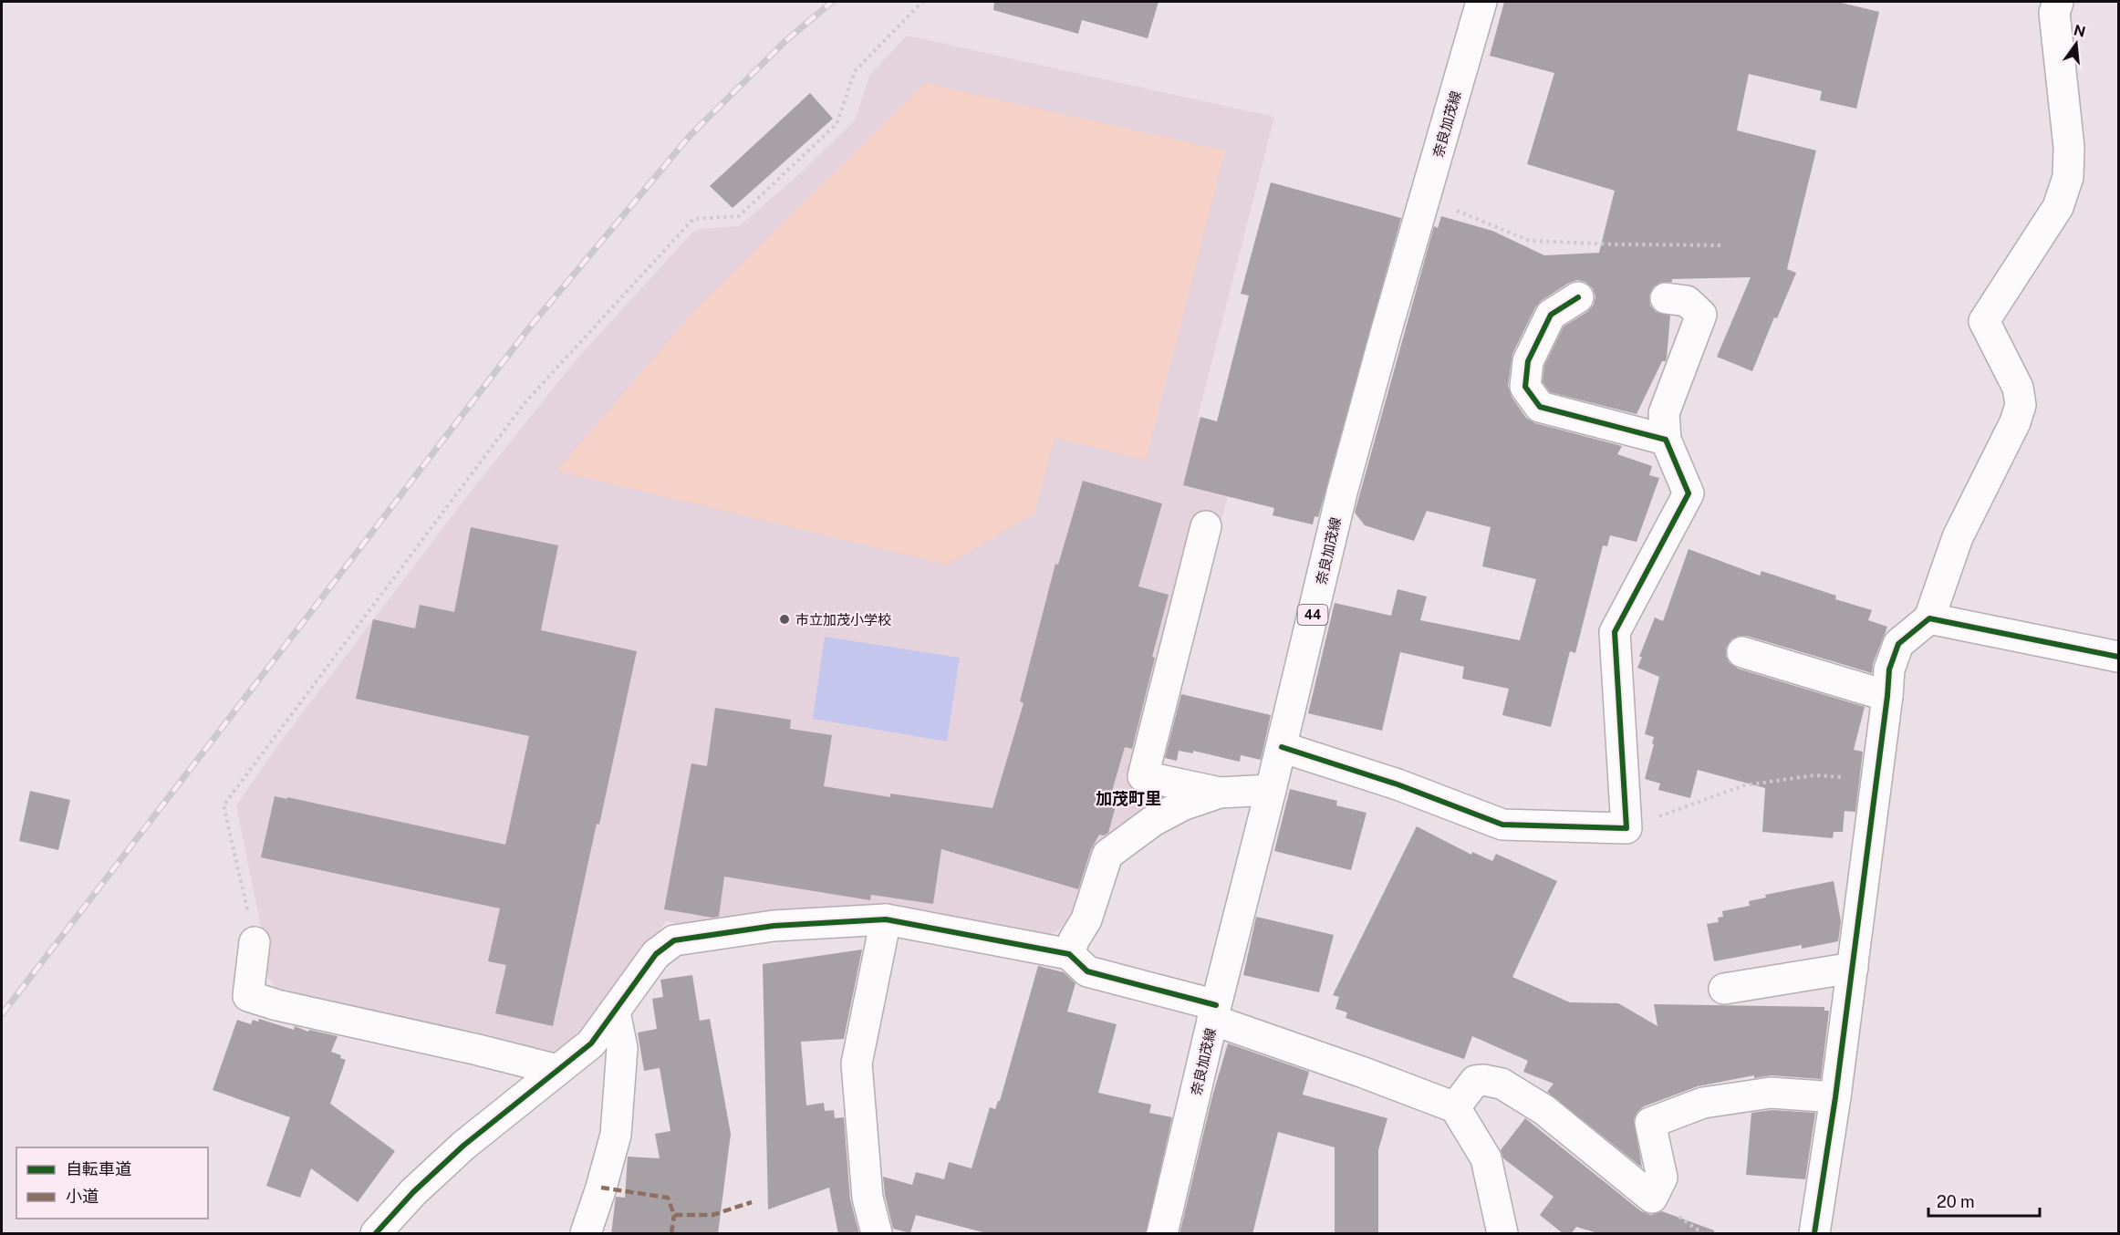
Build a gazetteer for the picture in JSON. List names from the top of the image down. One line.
{"streets":{"street":["奈良加茂線","44"]},"districts":["加茂町里"],"places":["市立加茂小学校"],"legend":["自転車道","小道"],"scale_bar":"20 m","north":"top"}
